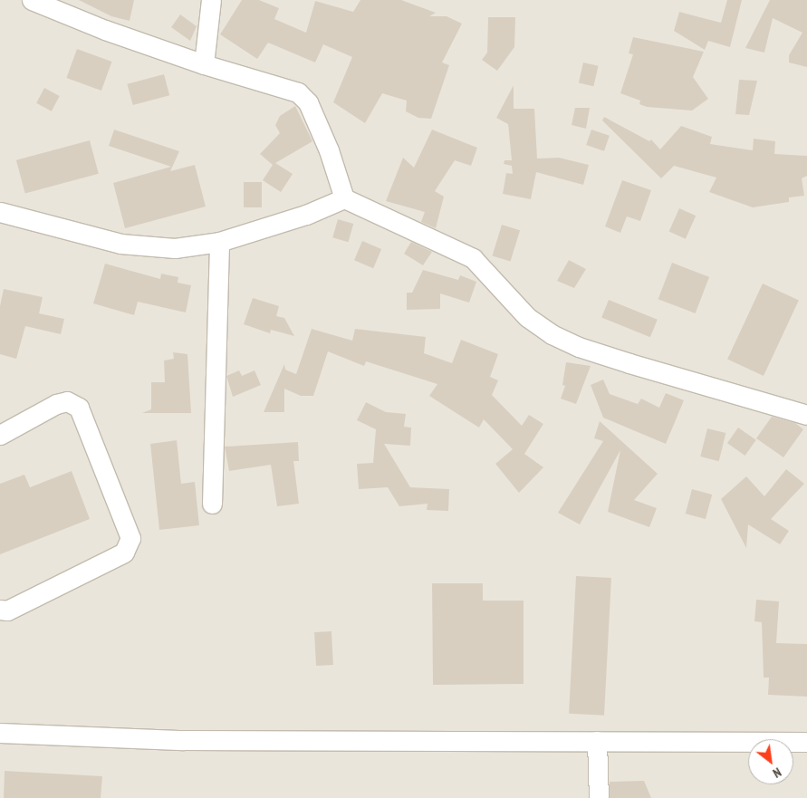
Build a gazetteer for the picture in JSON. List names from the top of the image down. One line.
{"north":"bottom right"}
